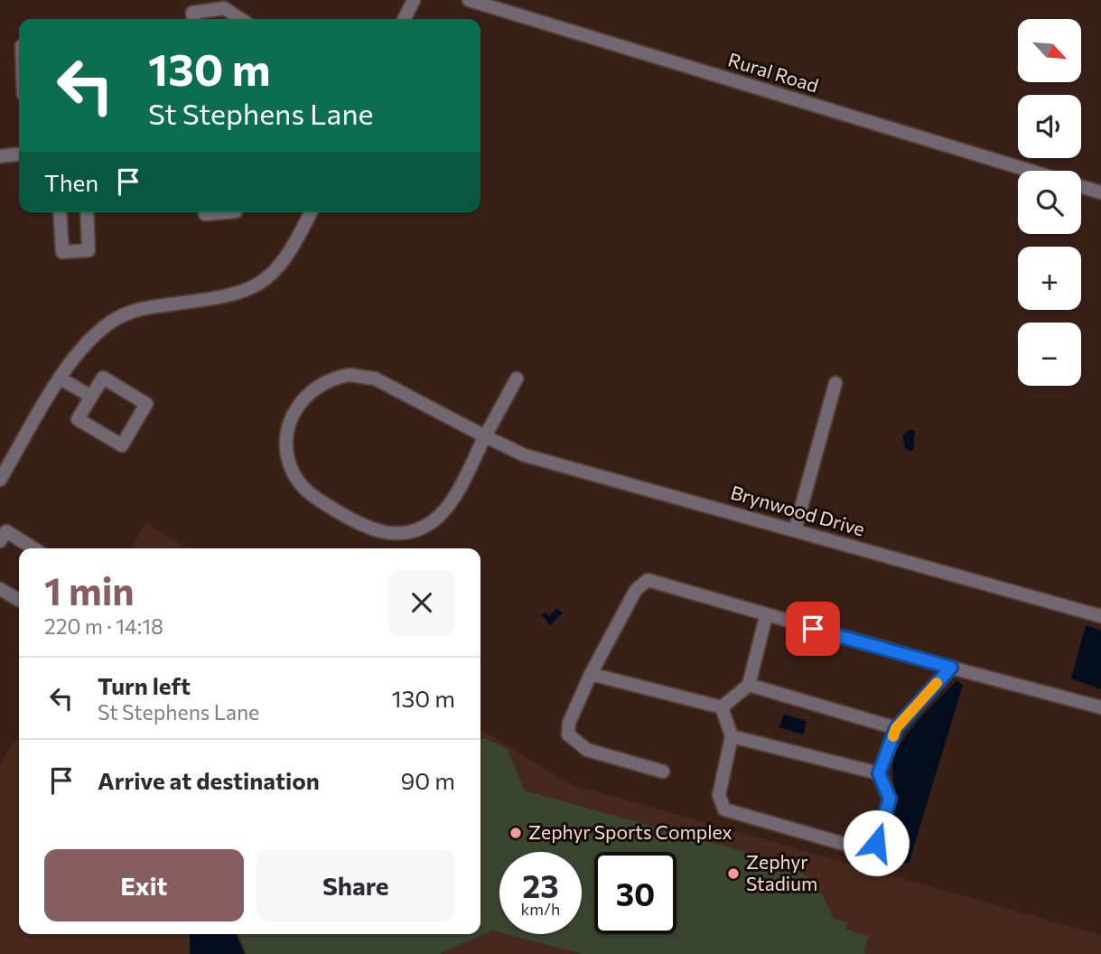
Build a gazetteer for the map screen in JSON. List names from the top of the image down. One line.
{"streets":{"street":["Rural Road","Brynwood Drive"]},"places":["Zephyr Sports Complex","Zephyr Stadium"],"north":"bottom right","page":{"map_buttons":["+","−"],"turn":["130 m","St Stephens Lane"],"then":"Then","heading":["1 min","220 m · 14:18"],"list":[{"name":"Turn left","note":"St Stephens Lane","value":"130 m"},{"name":"Arrive at destination","value":"90 m"}],"buttons":["Exit","Share"],"speed":"23 km/h","limit":"30"}}
